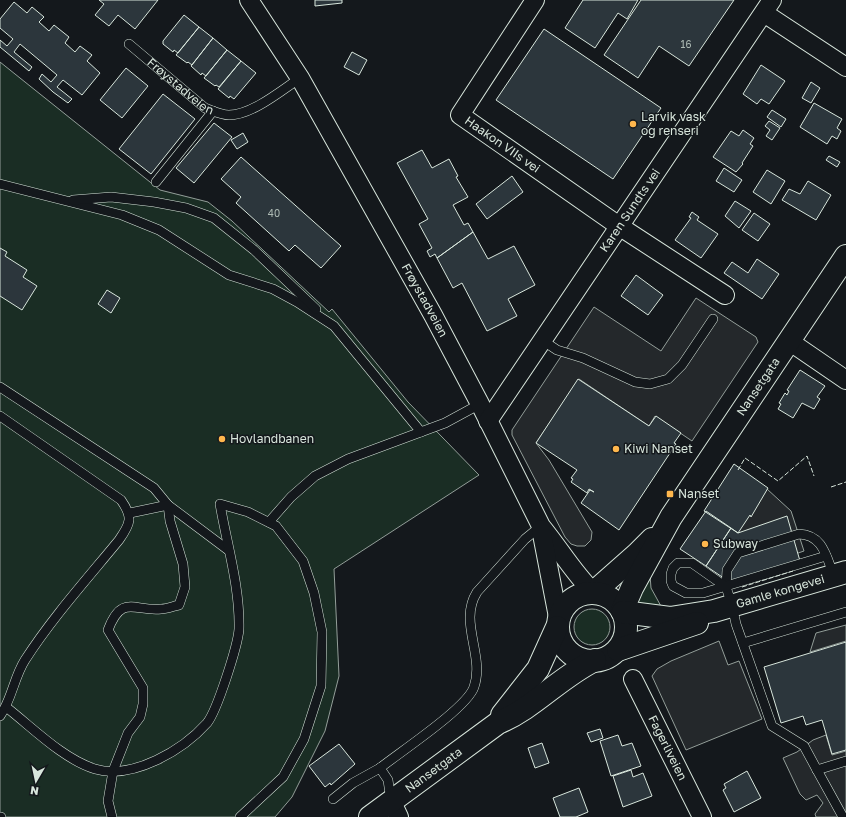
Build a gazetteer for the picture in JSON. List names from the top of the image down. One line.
{"streets":{"main road":["Nansetgata","Gamle kongevei"],"street":["Frøystadveien","Haakon VIIs vei","Karen Sundts vei","Fagerliveien"]},"crossings":[["Frøystadveien","Karen Sundts vei"],["Frøystadveien","Nansetgata"],["Frøystadveien","Gamle kongevei"],["Haakon VIIs vei","Karen Sundts vei"],["Nansetgata","Gamle kongevei"]],"places":{"other":["Larvik vask og renseri","Hovlandbanen","Kiwi Nanset","Subway"],"transit":["Nanset"]},"house_numbers":["16","40"],"north":"bottom"}
